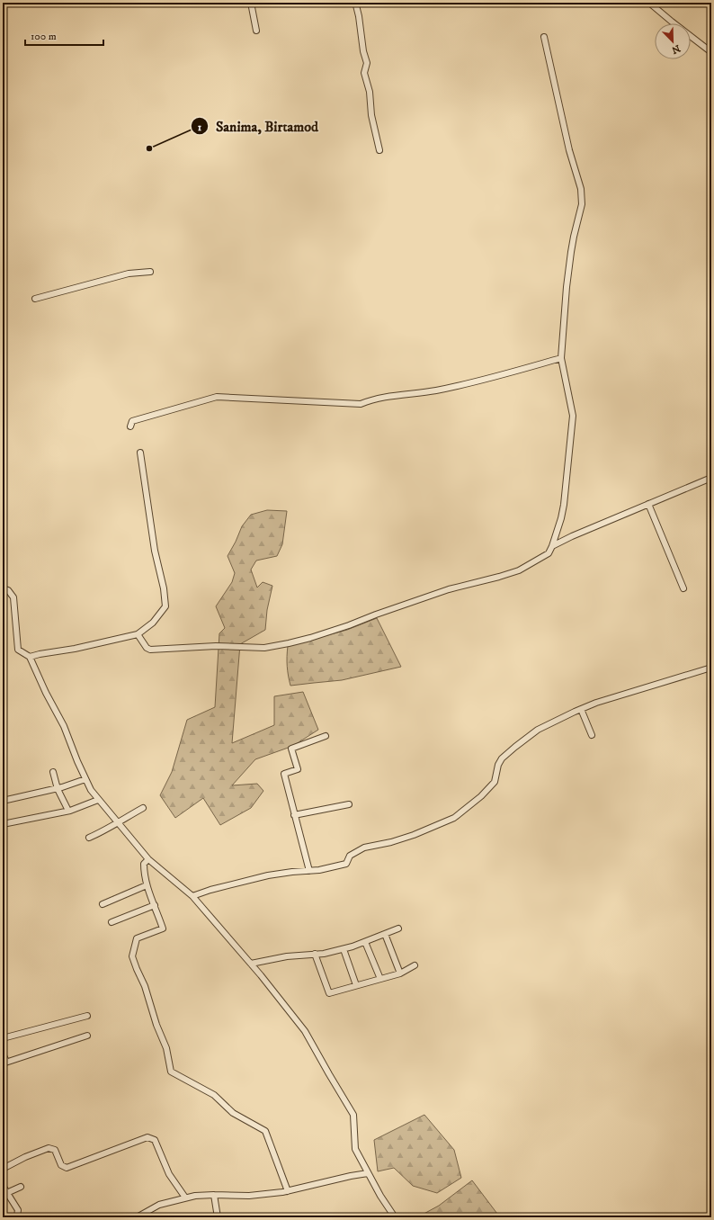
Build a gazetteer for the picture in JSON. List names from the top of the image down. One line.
{"places":["Sanima, Birtamod"],"scale_bar":"100 m","north":"bottom right"}
